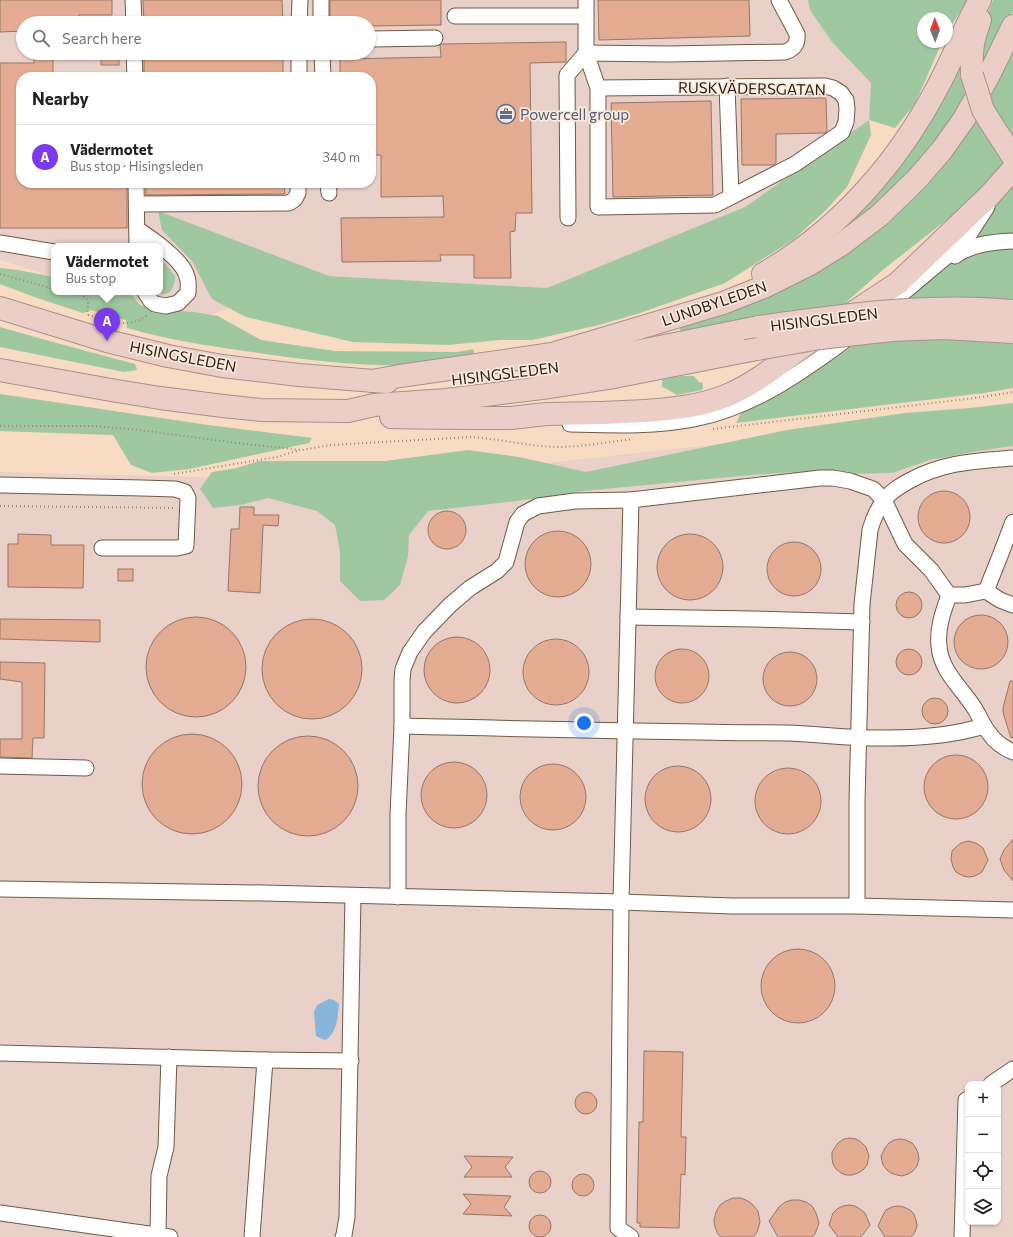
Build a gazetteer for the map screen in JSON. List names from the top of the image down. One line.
{"streets":{"highway":["LUNDBYLEDEN","HISINGSLEDEN"],"street":["RUSKVÄDERSGATAN"]},"crossings":[["LUNDBYLEDEN","HISINGSLEDEN"]],"places":{"office":["Powercell group"]},"north":"top","page":{"search":"Search here","heading":"Nearby","list":[{"mark":"A","name":"Vädermotet","note":"Bus stop · Hisingsleden","value":"340 m"}],"popup":["Vädermotet","Bus stop"],"pins":"A","map_buttons":["+","−"]}}
